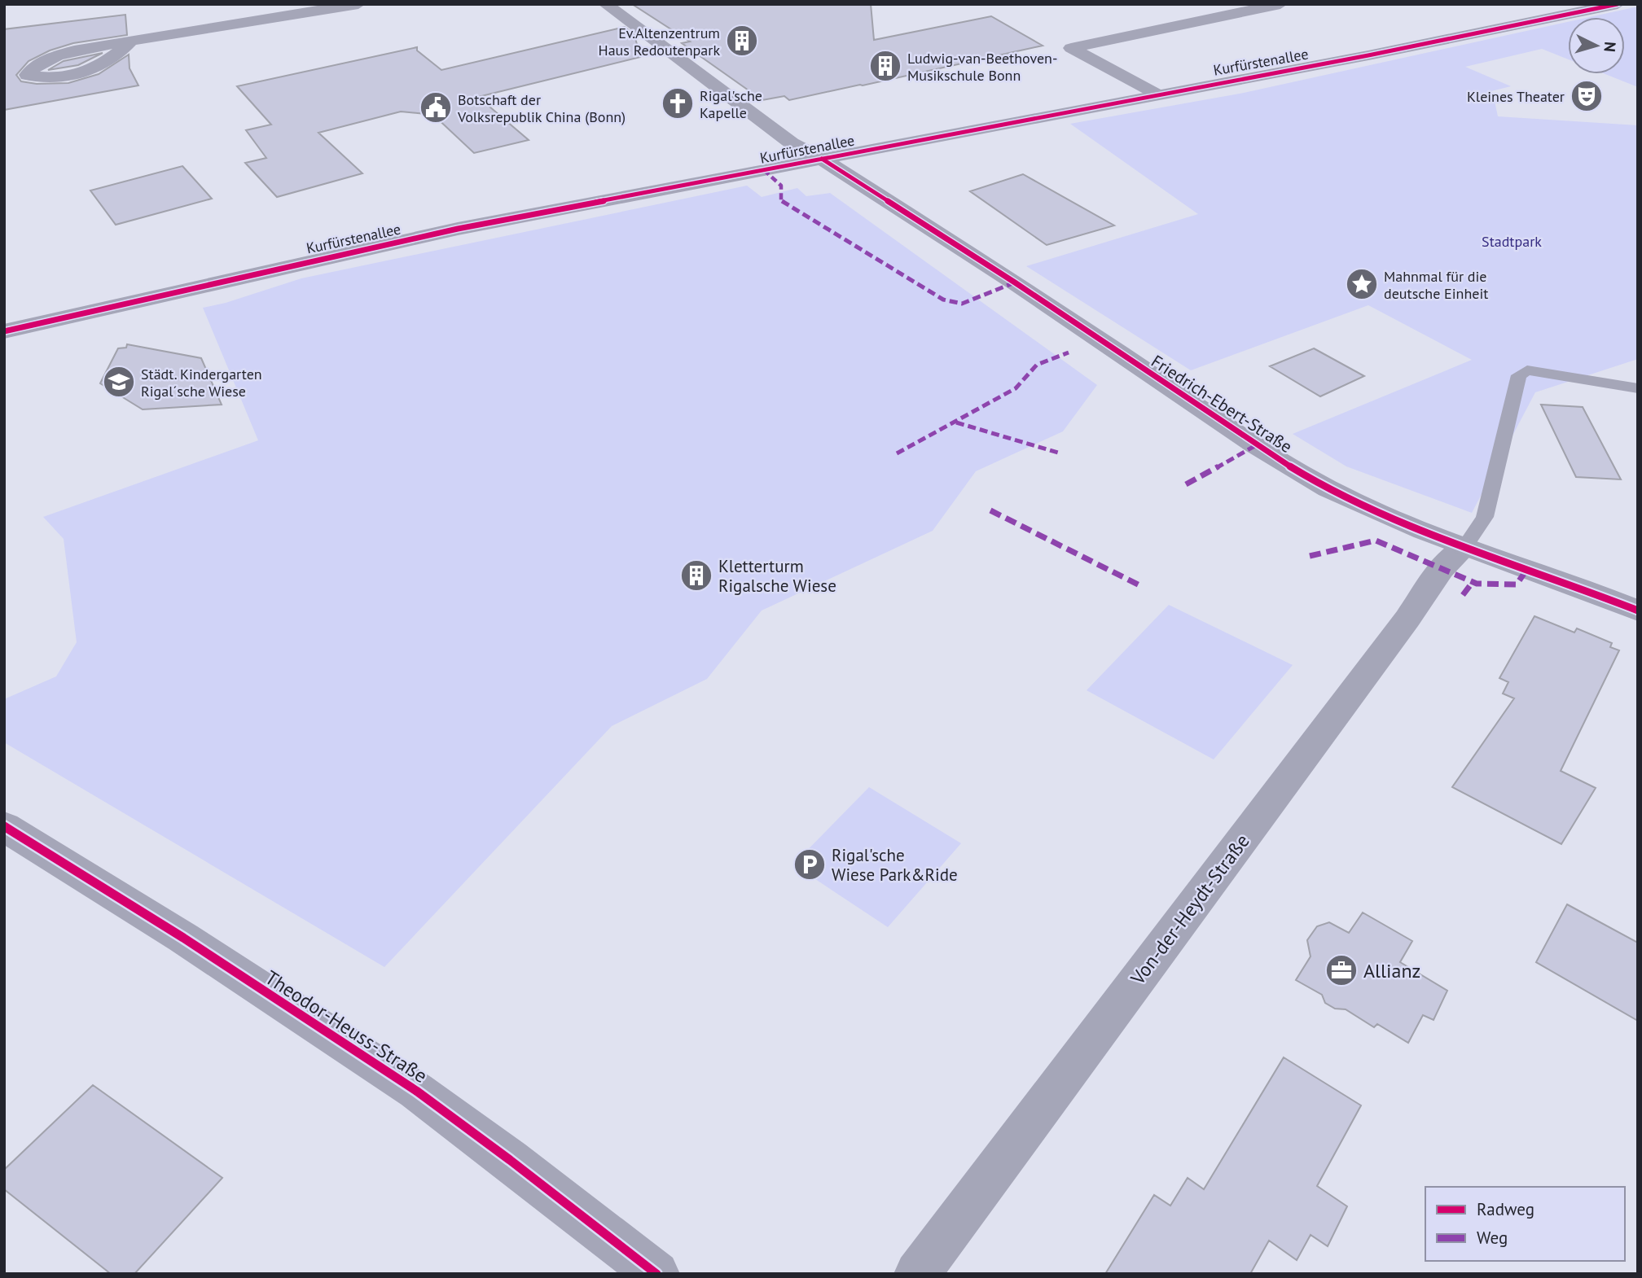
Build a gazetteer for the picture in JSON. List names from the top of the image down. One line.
{"streets":{"street":["Kurfürstenallee","Friedrich-Ebert-Straße","Von-der-Heydt-Straße","Theodor-Heuss-Straße"]},"crossings":[["Kurfürstenallee","Friedrich-Ebert-Straße"],["Friedrich-Ebert-Straße","Von-der-Heydt-Straße"]],"parks":["Stadtpark"],"places":{"building":["Ev.Altenzentrum Haus Redoutenpark","Ludwig-van-Beethoven- Musikschule Bonn","Kletterturm Rigalsche Wiese"],"theatre":["Kleines Theater"],"church":["Rigal'sche Kapelle"],"public building":["Botschaft der Volksrepublik China (Bonn)"],"place":["Mahnmal für die deutsche Einheit"],"school or university":["Städt. Kindergarten Rigal´sche Wiese"],"parking":["Rigal'sche Wiese Park&Ride"],"office":["Allianz"]},"legend":["Radweg","Weg"],"north":"right"}
